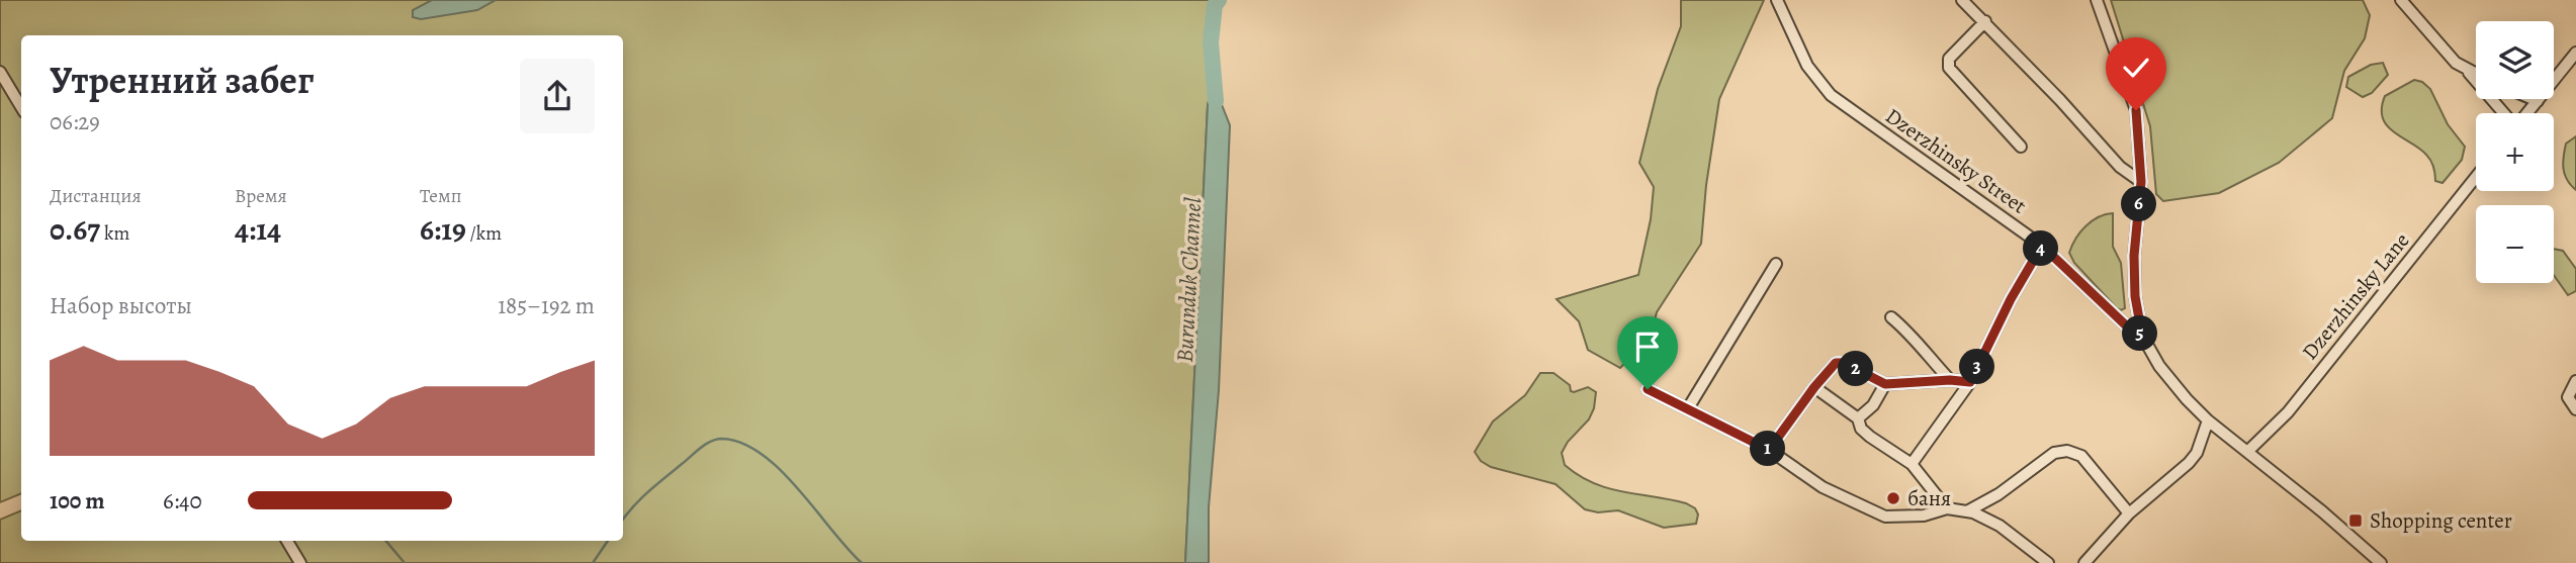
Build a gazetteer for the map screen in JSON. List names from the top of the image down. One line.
{"streets":{"street":["Dzerzhinsky Street","Dzerzhinsky Lane"]},"crossings":[["Dzerzhinsky Street","Dzerzhinsky Lane"]],"water":["Burunduk Channel"],"places":{"other":["баня"],"transit":["Shopping center"]},"page":{"map_buttons":["+","−"],"heading":["Утренний забег","06:29"],"stats":[["Дистанция","0.67 km"],["Время","4:14"],["Темп","6:19 /km"]],"pins":["6","4","5","3","2","1"],"chart":["Набор высоты","185–192 m"],"list":[{"name":"100 m","note":"6:40"}]}}
